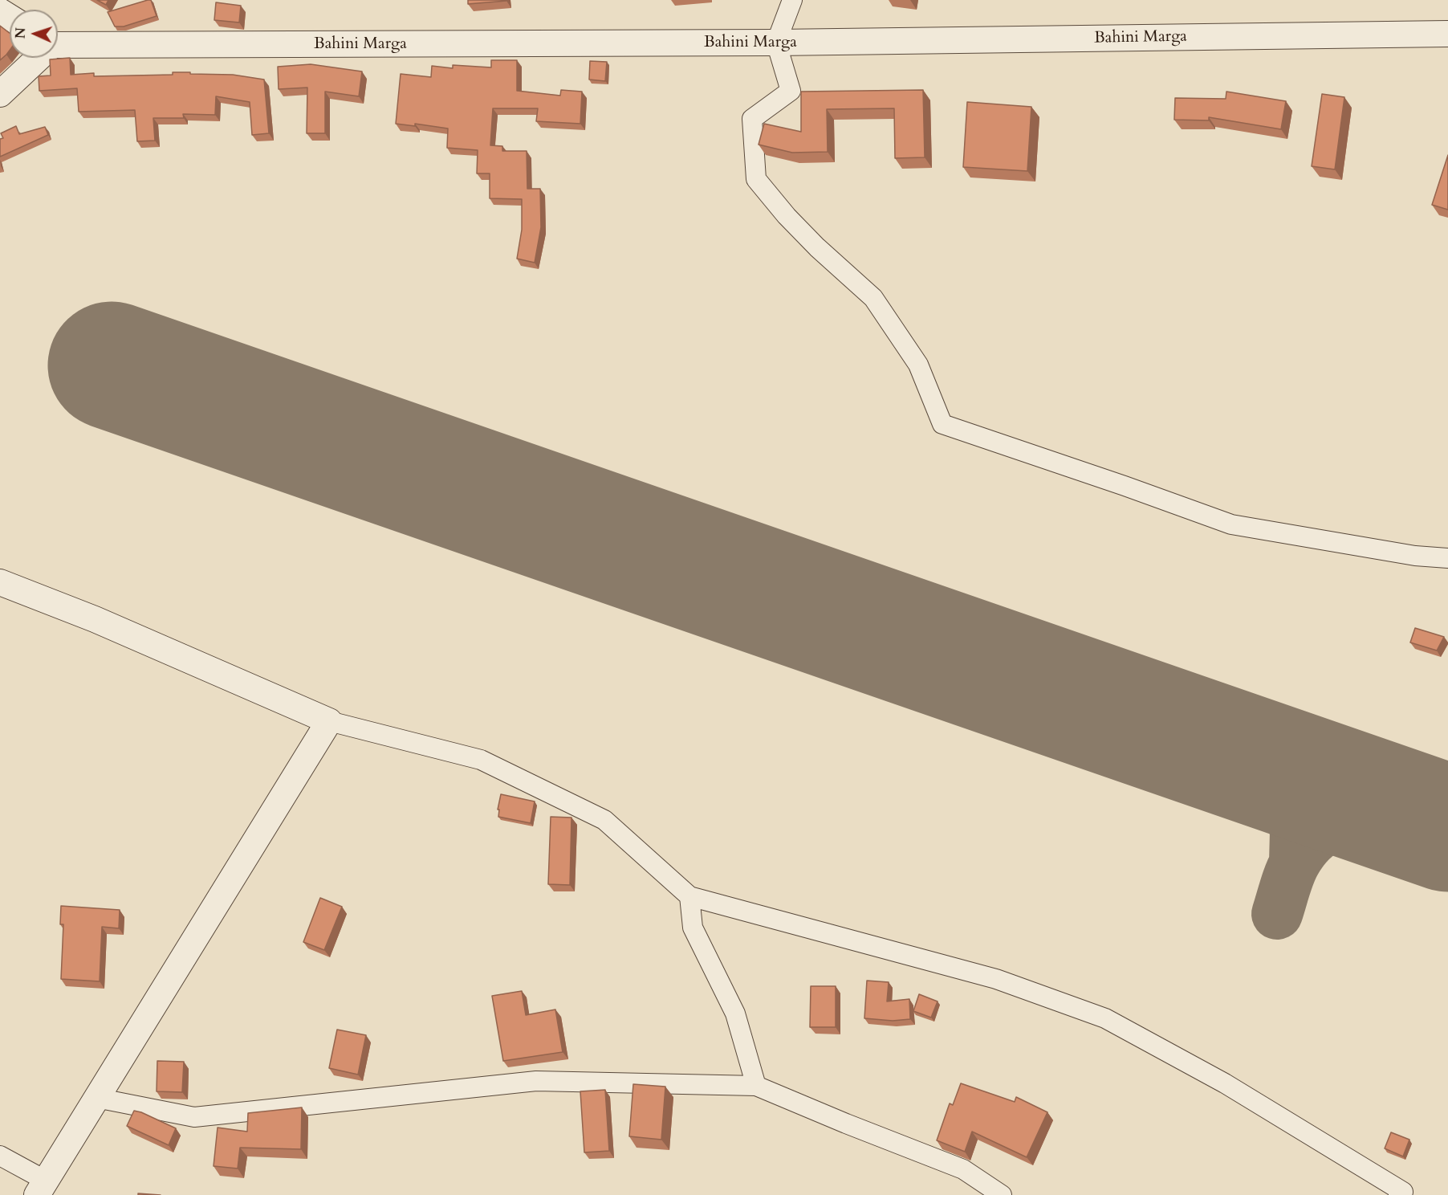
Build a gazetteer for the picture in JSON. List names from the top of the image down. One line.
{"streets":{"street":["Bahini Marga"]},"north":"left"}
